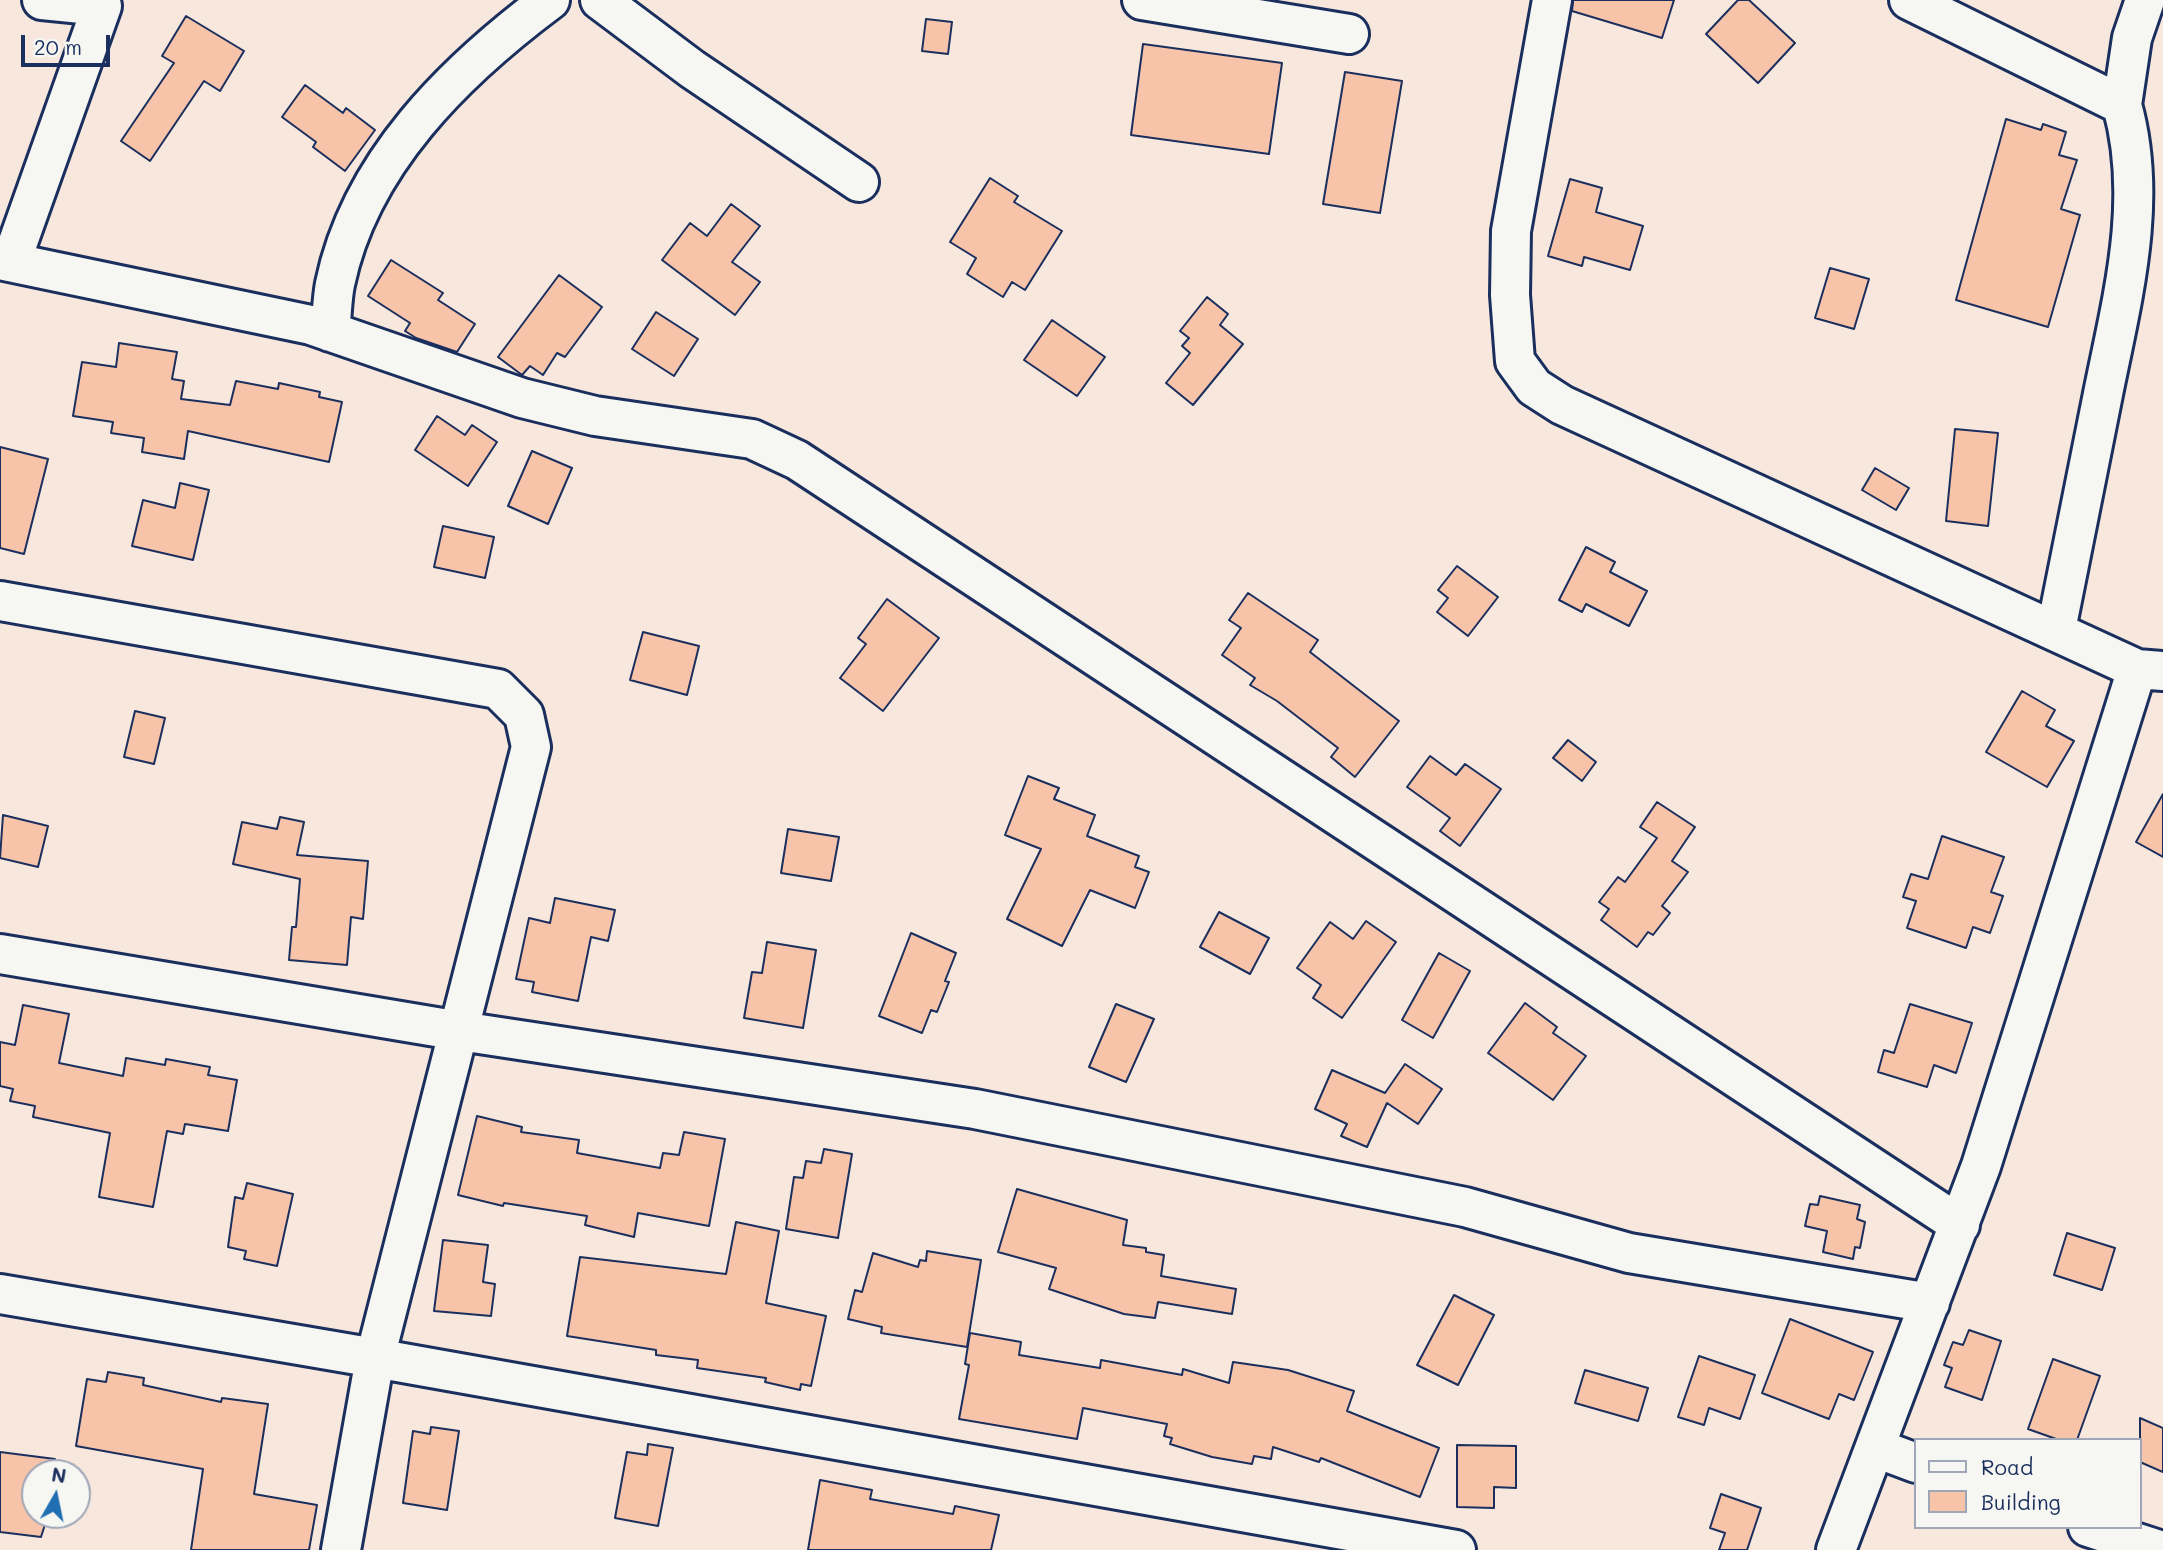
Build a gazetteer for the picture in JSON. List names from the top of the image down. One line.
{"legend":["Road","Building"],"scale_bar":"20 m","north":"top"}
